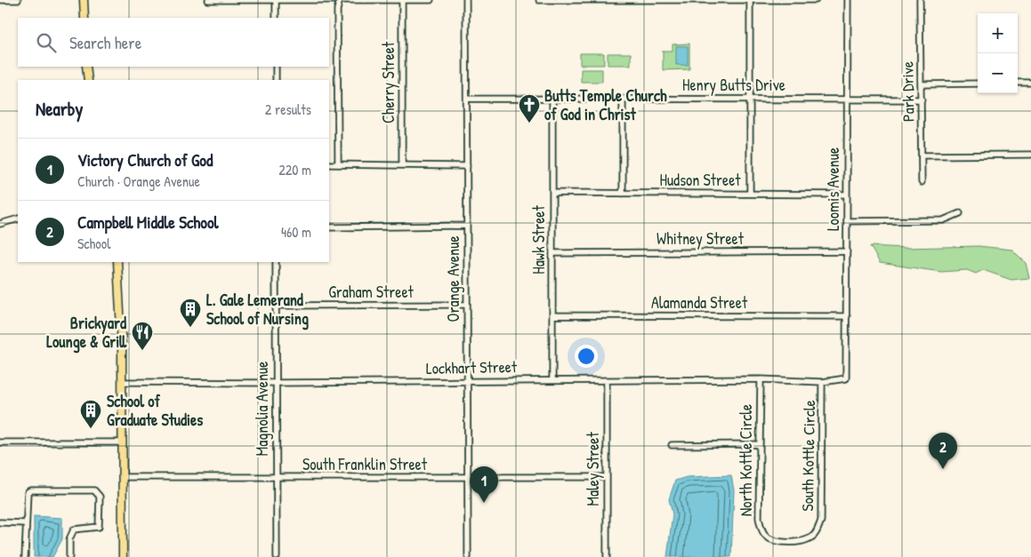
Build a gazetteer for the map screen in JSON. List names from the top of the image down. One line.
{"streets":{"street":["Cherry Street","Henry Butts Drive","Park Drive","Hudson Street","Loomis Avenue","Whitney Street","Hawk Street","Orange Avenue","Graham Street","Alamanda Street","Lockhart Street","Magnolia Avenue","South Kottle Circle","North Kottle Circle","South Franklin Street","Maley Street"]},"crossings":[["Henry Butts Drive","Park Drive"],["Henry Butts Drive","Loomis Avenue"],["Henry Butts Drive","Hawk Street"],["Henry Butts Drive","Orange Avenue"],["Hudson Street","Loomis Avenue"],["Hudson Street","Hawk Street"],["Loomis Avenue","Whitney Street"],["Loomis Avenue","Alamanda Street"],["Loomis Avenue","Lockhart Street"],["Whitney Street","Hawk Street"],["Hawk Street","Alamanda Street"],["Hawk Street","Lockhart Street"],["Orange Avenue","Graham Street"],["Orange Avenue","Lockhart Street"],["Orange Avenue","South Franklin Street"],["Graham Street","Magnolia Avenue"],["Lockhart Street","Magnolia Avenue"],["Lockhart Street","South Kottle Circle"],["Lockhart Street","North Kottle Circle"],["Lockhart Street","Maley Street"],["Magnolia Avenue","South Franklin Street"],["South Kottle Circle","North Kottle Circle"],["South Franklin Street","Maley Street"]],"places":{"church":["Butts Temple Church of God in Christ"],"building":["L. Gale Lemerand School of Nursing","School of Graduate Studies"],"restaurant":["Brickyard Lounge & Grill"]},"page":{"map_buttons":["+","−"],"search":"Search here","heading":["Nearby","2 results"],"list":[{"mark":"1","name":"Victory Church of God","note":"Church · Orange Avenue","value":"220 m"},{"mark":"2","name":"Campbell Middle School","note":"School","value":"460 m"}],"pins":["2","1"]}}
